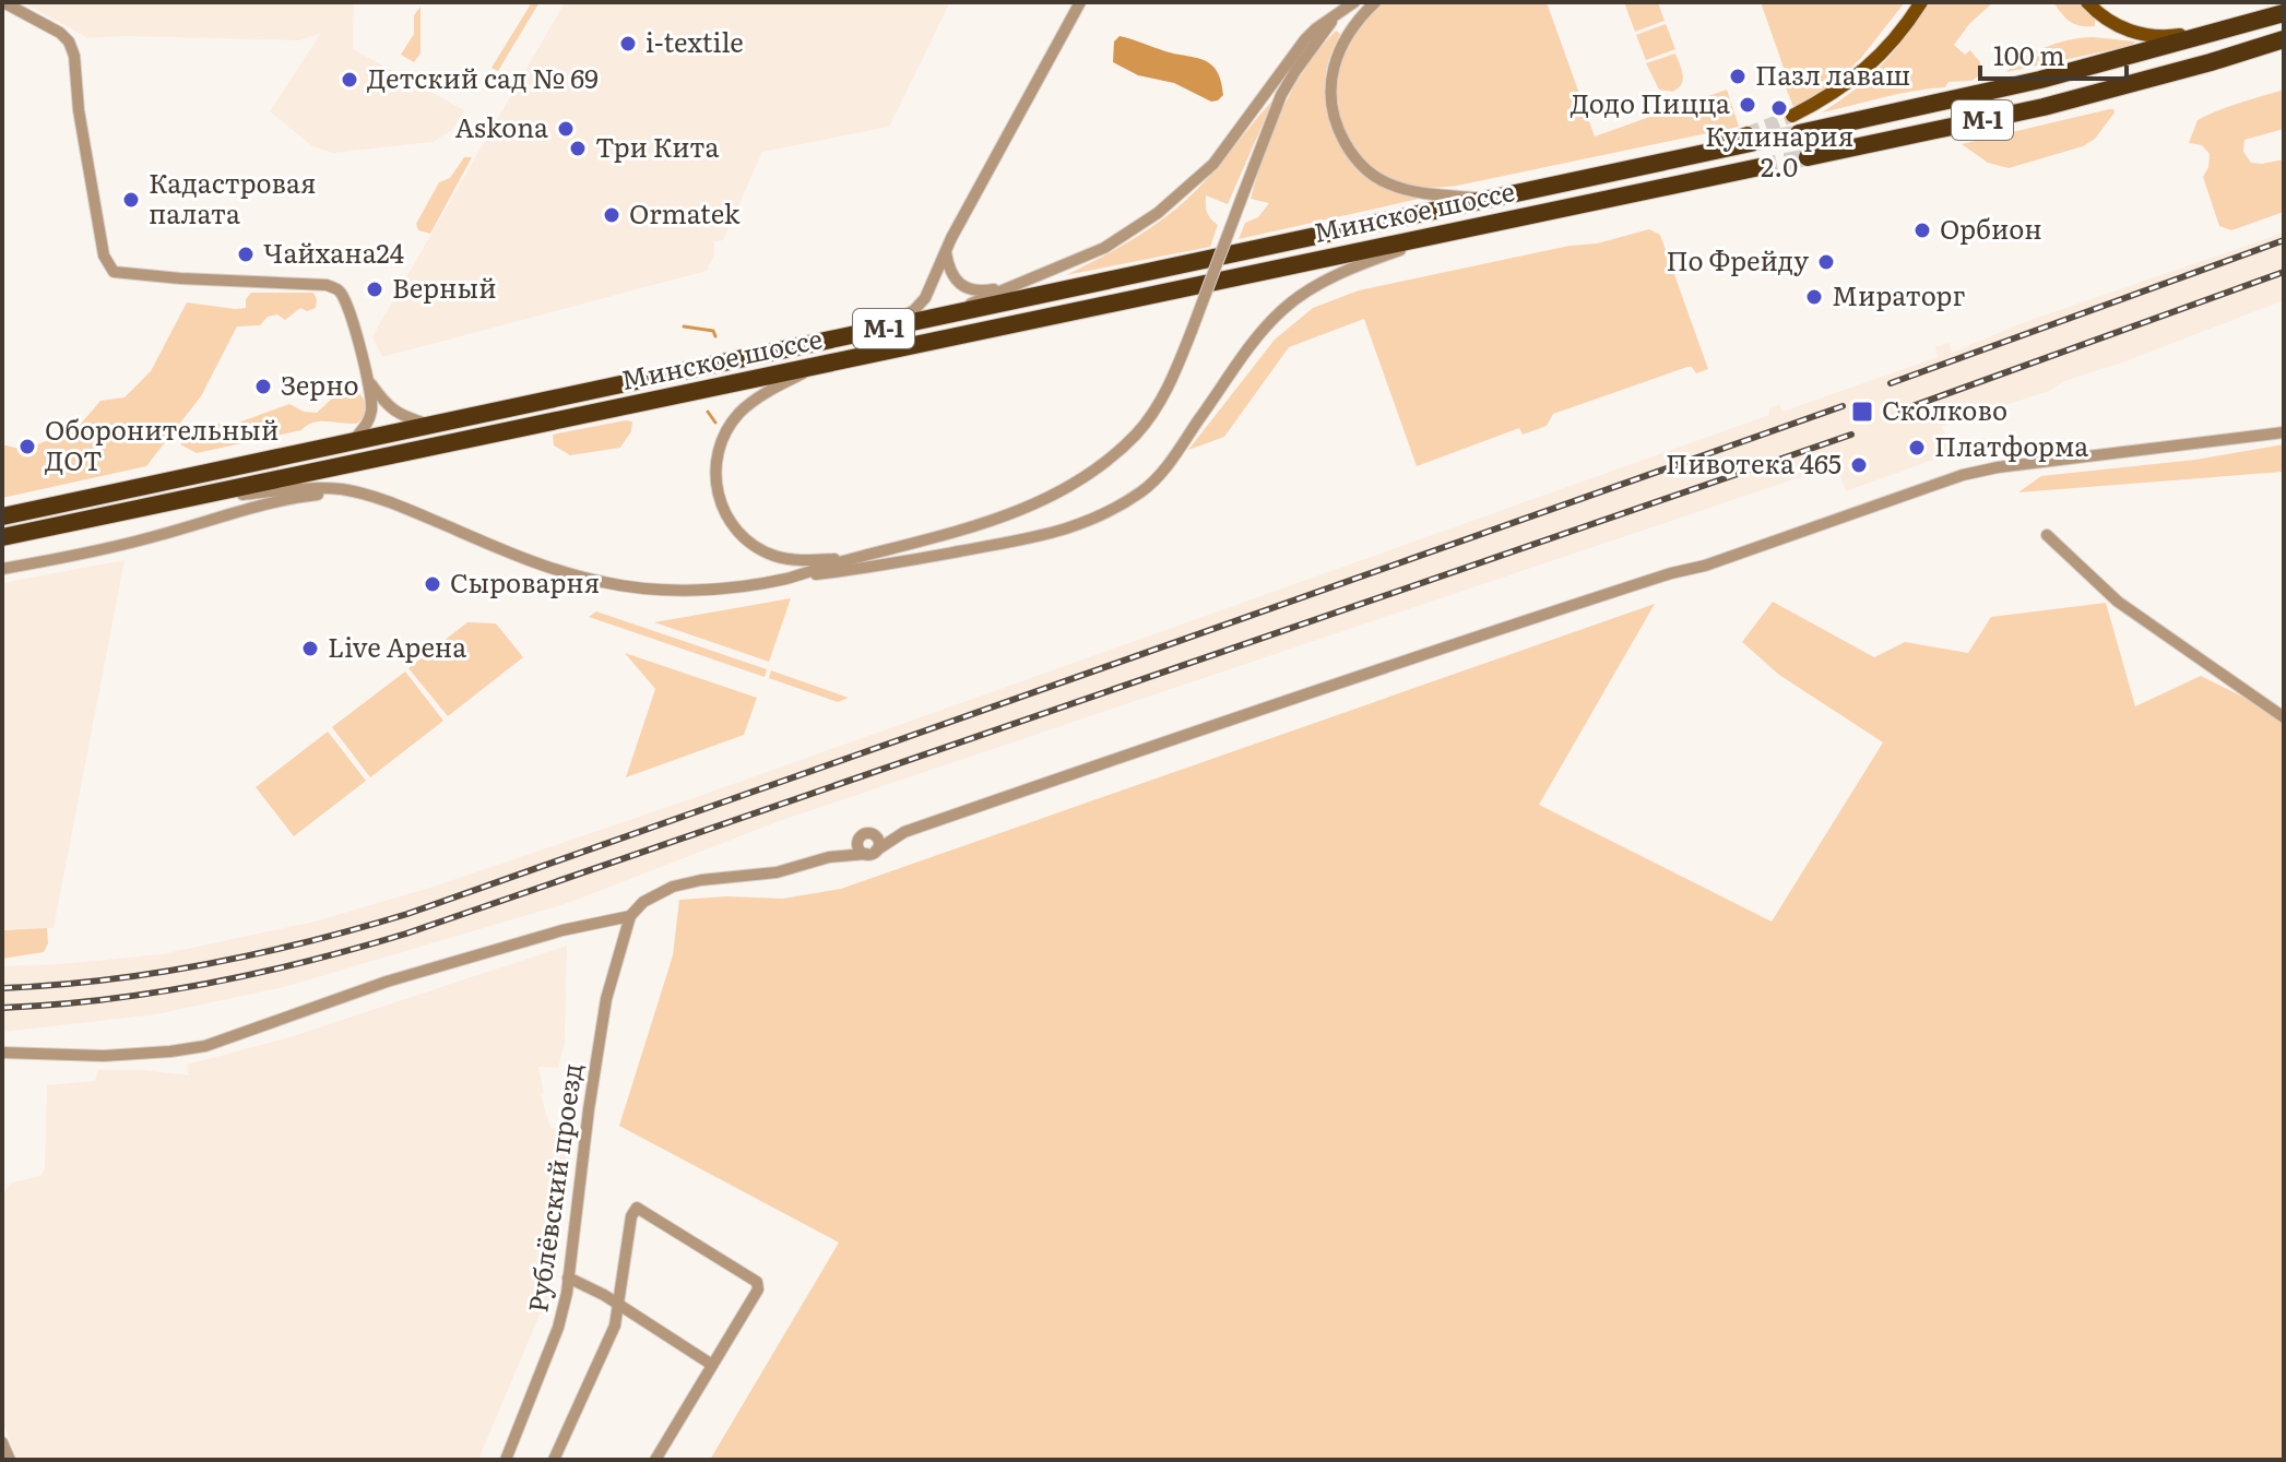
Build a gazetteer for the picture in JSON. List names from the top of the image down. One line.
{"streets":{"highway":["М-1","Минское шоссе"],"street":["Рублёвский проезд"]},"places":{"other":["i-textile","Пазл лаваш","Детский сад № 69","Додо Пицца","Кулинария 2.0","Askona","Три Кита","Кадастровая палата","Ormatek","Орбион","Чайхана24","По Фрейду","Верный","Мираторг","Зерно","Оборонительный ДОТ","Платформа","Пивотека 465","Сыроварня","Live Арена"],"transit":["Сколково"]},"scale_bar":"100 m"}
